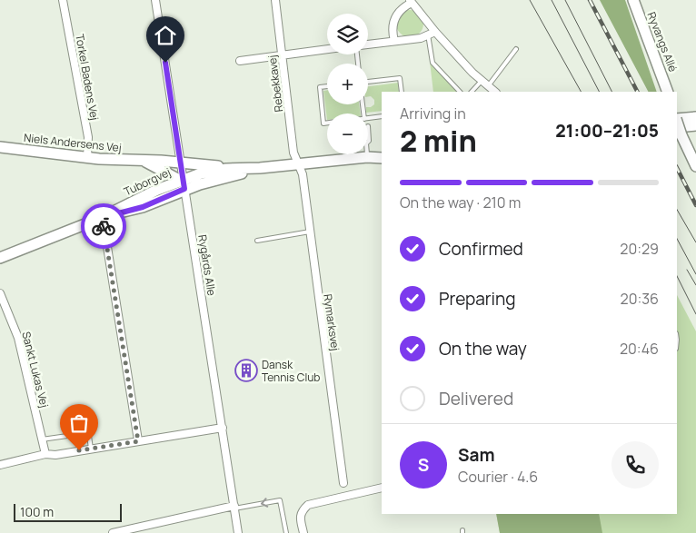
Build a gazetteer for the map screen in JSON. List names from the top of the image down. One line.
{"streets":{"street":["Ryvangs Allé","Torkel Badens Vej","Rebekkavej","Niels Andersens Vej","Tuborgvej","Rygårds Alle","Rymarksvej","Sankt Lukas Vej"]},"crossings":[["Torkel Badens Vej","Niels Andersens Vej"],["Rebekkavej","Tuborgvej"],["Rebekkavej","Rymarksvej"],["Niels Andersens Vej","Tuborgvej"],["Niels Andersens Vej","Rygårds Alle"],["Tuborgvej","Rygårds Alle"],["Tuborgvej","Rymarksvej"]],"places":{"building":["Dansk Tennis Club"]},"scale_bar":"100 m","page":{"map_buttons":["+","−"],"heading":["2 min","Arriving in","21:00–21:05"],"panel":["Sam","Courier · 4.6"],"bar":"On the way · 210 m","list":[["Confirmed","20:29"],["Preparing","20:36"],["On the way","20:46"],"Delivered"],"round":"S","scale":"100 m"}}
